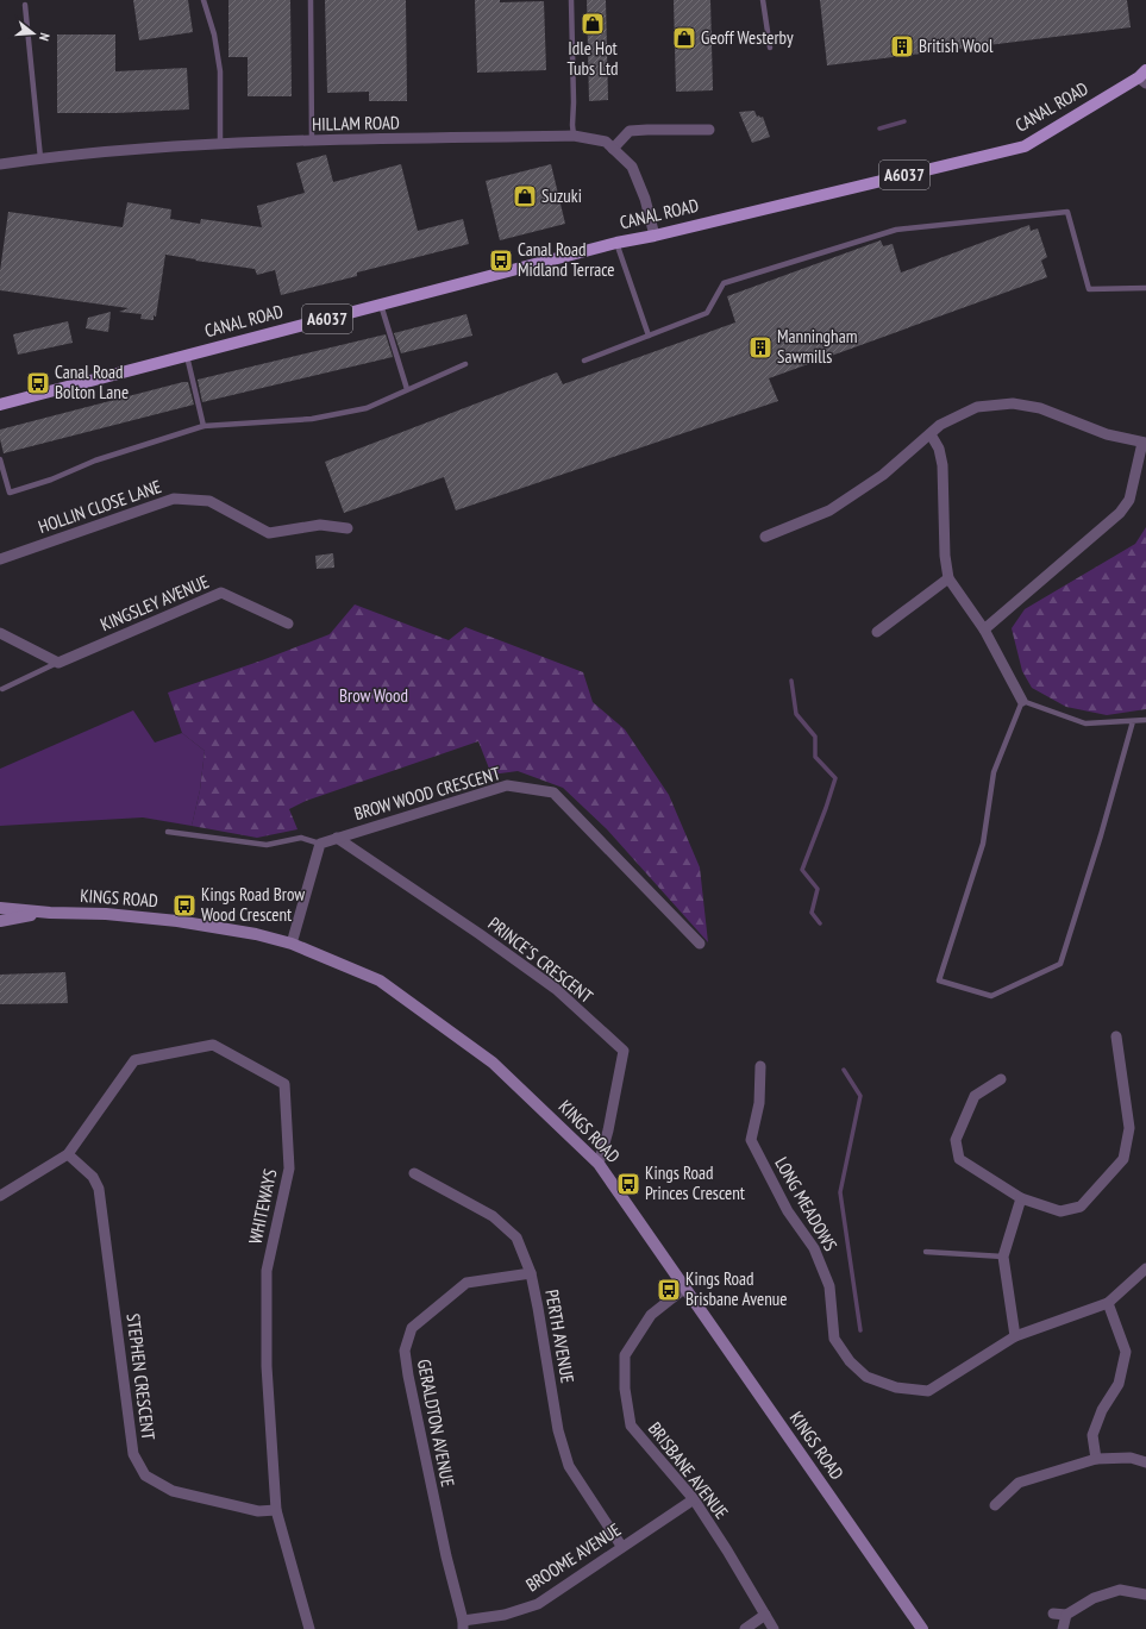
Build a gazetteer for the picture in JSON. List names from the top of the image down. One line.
{"streets":{"main road":["CANAL ROAD","A6037"],"street":["HILLAM ROAD","HOLLIN CLOSE LANE","KINGSLEY AVENUE","BROW WOOD CRESCENT","KINGS ROAD","PRINCE'S CRESCENT","LONG MEADOWS","WHITEWAYS","PERTH AVENUE","STEPHEN CRESCENT","GERALDTON AVENUE","BRISBANE AVENUE","BROOME AVENUE"]},"crossings":[["CANAL ROAD","HILLAM ROAD"],["BROW WOOD CRESCENT","PRINCE'S CRESCENT"],["KINGS ROAD","PRINCE'S CRESCENT"],["KINGS ROAD","BRISBANE AVENUE"],["WHITEWAYS","STEPHEN CRESCENT"],["PERTH AVENUE","GERALDTON AVENUE"],["PERTH AVENUE","BROOME AVENUE"],["GERALDTON AVENUE","BROOME AVENUE"],["BRISBANE AVENUE","BROOME AVENUE"]],"parks":["Brow Wood"],"places":{"shop":["Idle Hot Tubs Ltd","Geoff Westerby","Suzuki"],"building":["British Wool","Manningham Sawmills"],"bus stop":["Canal Road Midland Terrace","Canal Road Bolton Lane","Kings Road Brow Wood Crescent","Kings Road Princes Crescent","Kings Road Brisbane Avenue"]},"north":"right"}
